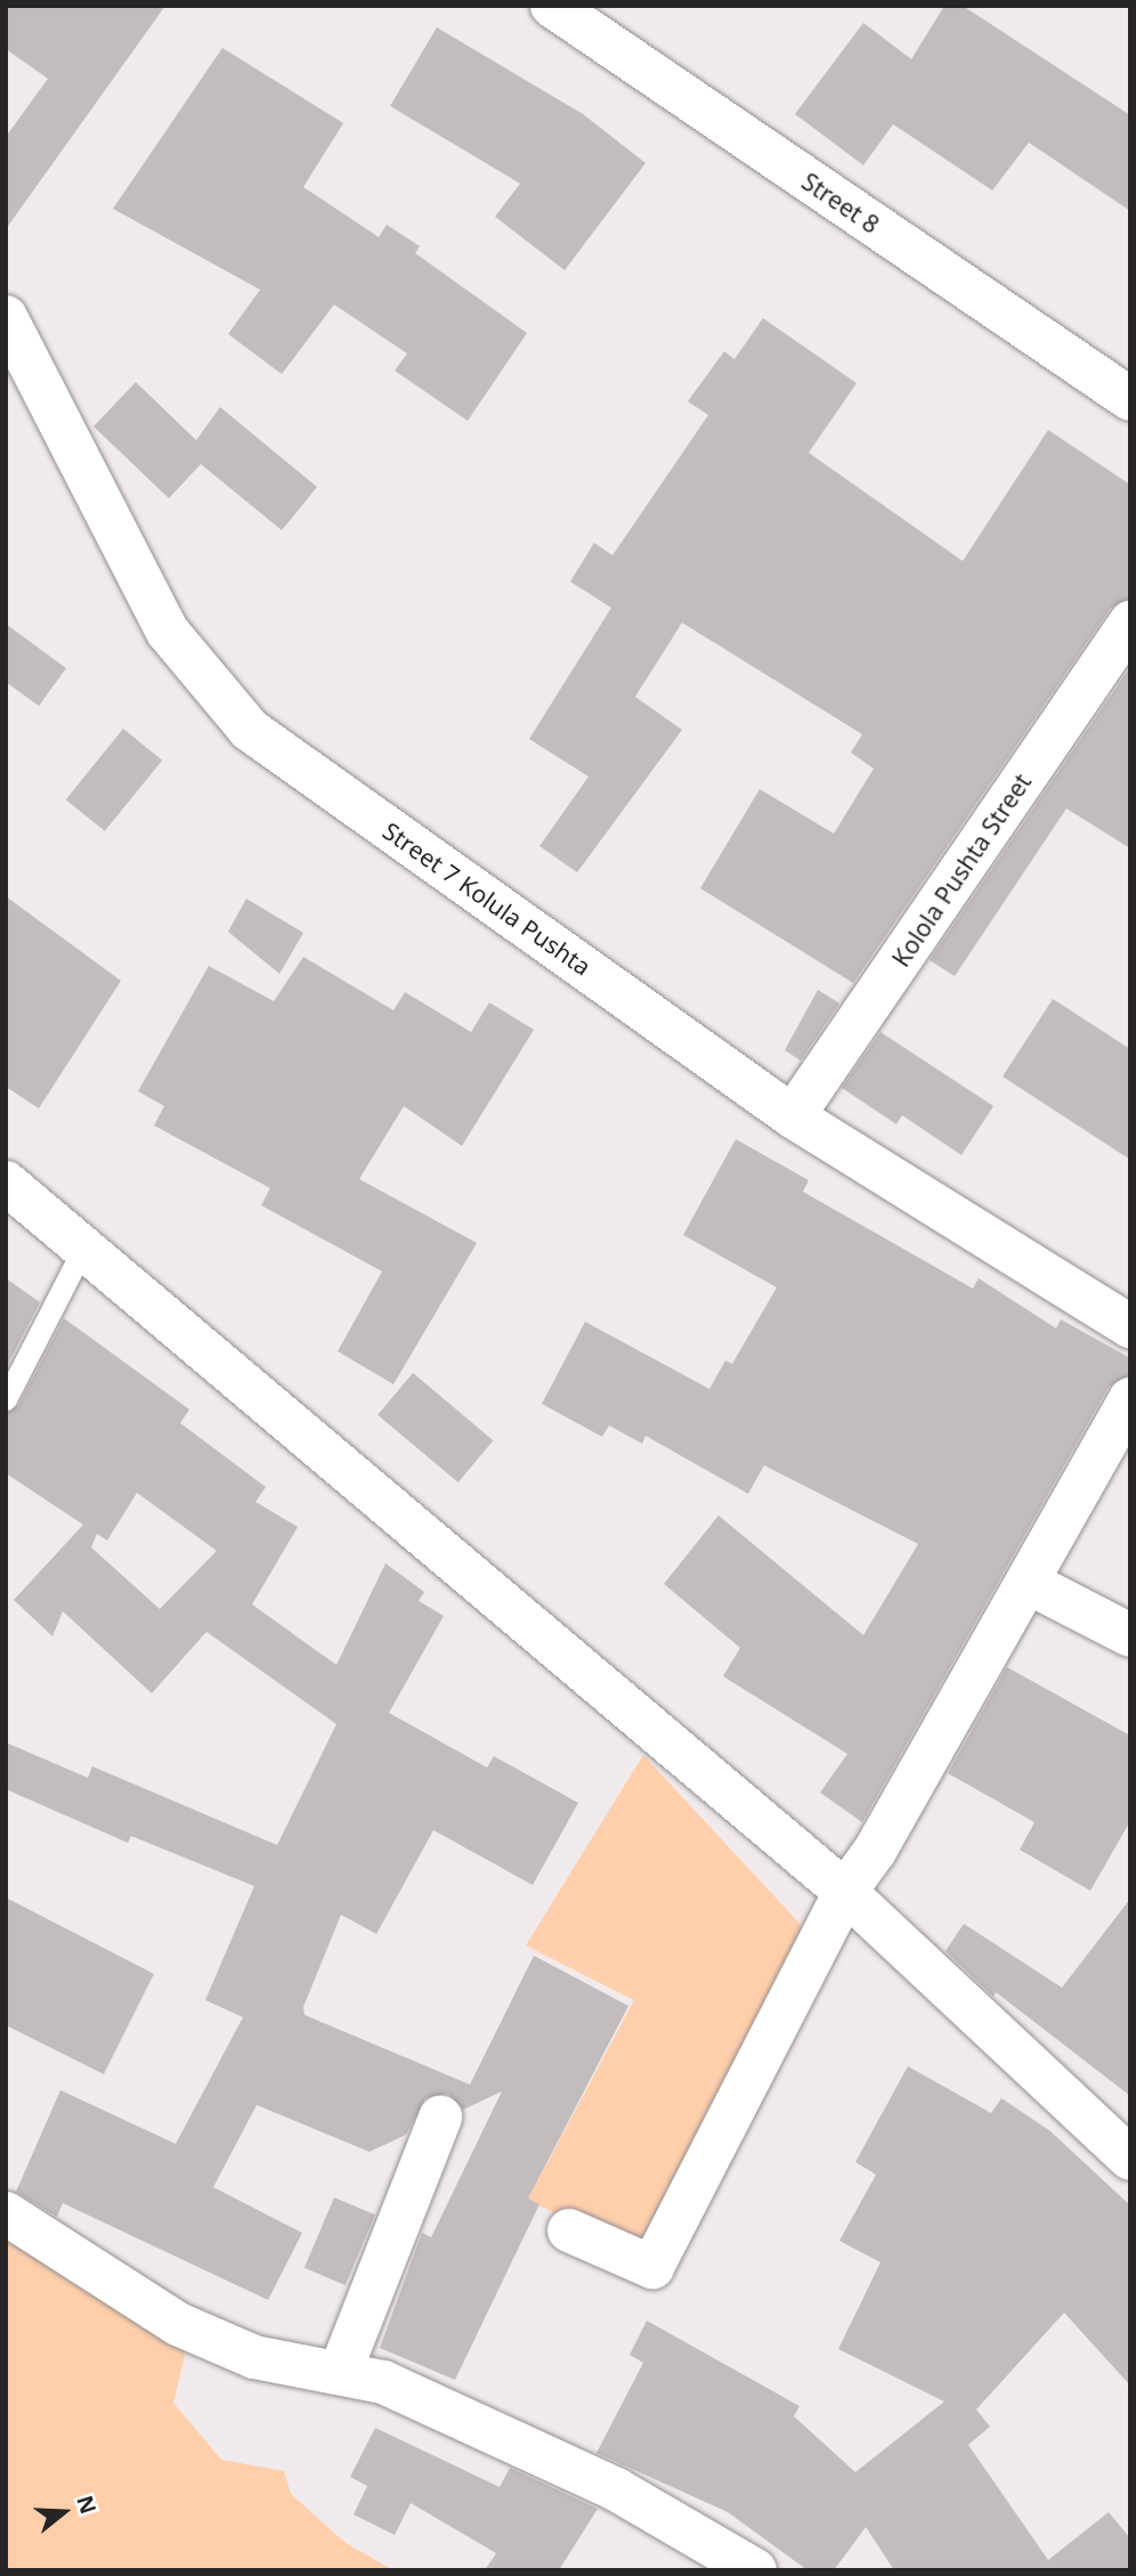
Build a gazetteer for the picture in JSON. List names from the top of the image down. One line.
{"streets":{"street":["Street 8","Kolola Pushta Street","Street 7 Kolula Pushta"]},"crossings":[["Kolola Pushta Street","Street 7 Kolula Pushta"]],"north":"right"}
